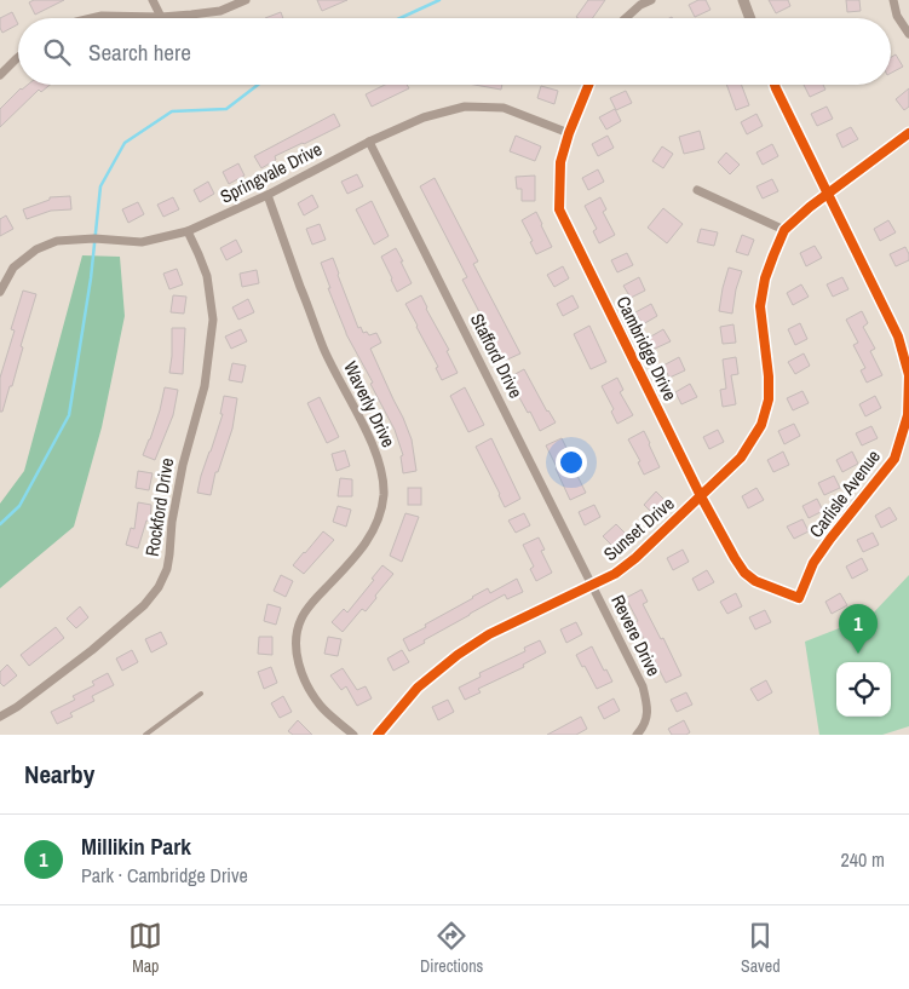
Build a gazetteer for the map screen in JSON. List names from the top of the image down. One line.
{"streets":{"street":["Springvale Drive","Cambridge Drive","Stafford Drive","Waverly Drive","Carlisle Avenue","Rockford Drive","Sunset Drive","Revere Drive"]},"crossings":[["Springvale Drive","Cambridge Drive"],["Springvale Drive","Stafford Drive"],["Springvale Drive","Waverly Drive"],["Springvale Drive","Rockford Drive"],["Cambridge Drive","Carlisle Avenue"],["Cambridge Drive","Sunset Drive"],["Stafford Drive","Sunset Drive"],["Stafford Drive","Revere Drive"],["Carlisle Avenue","Sunset Drive"],["Sunset Drive","Revere Drive"]],"page":{"search":"Search here","pins":"1","heading":"Nearby","list":[{"mark":"1","name":"Millikin Park","note":"Park · Cambridge Drive","value":"240 m"}],"nav":["Map","Directions","Saved"]}}
